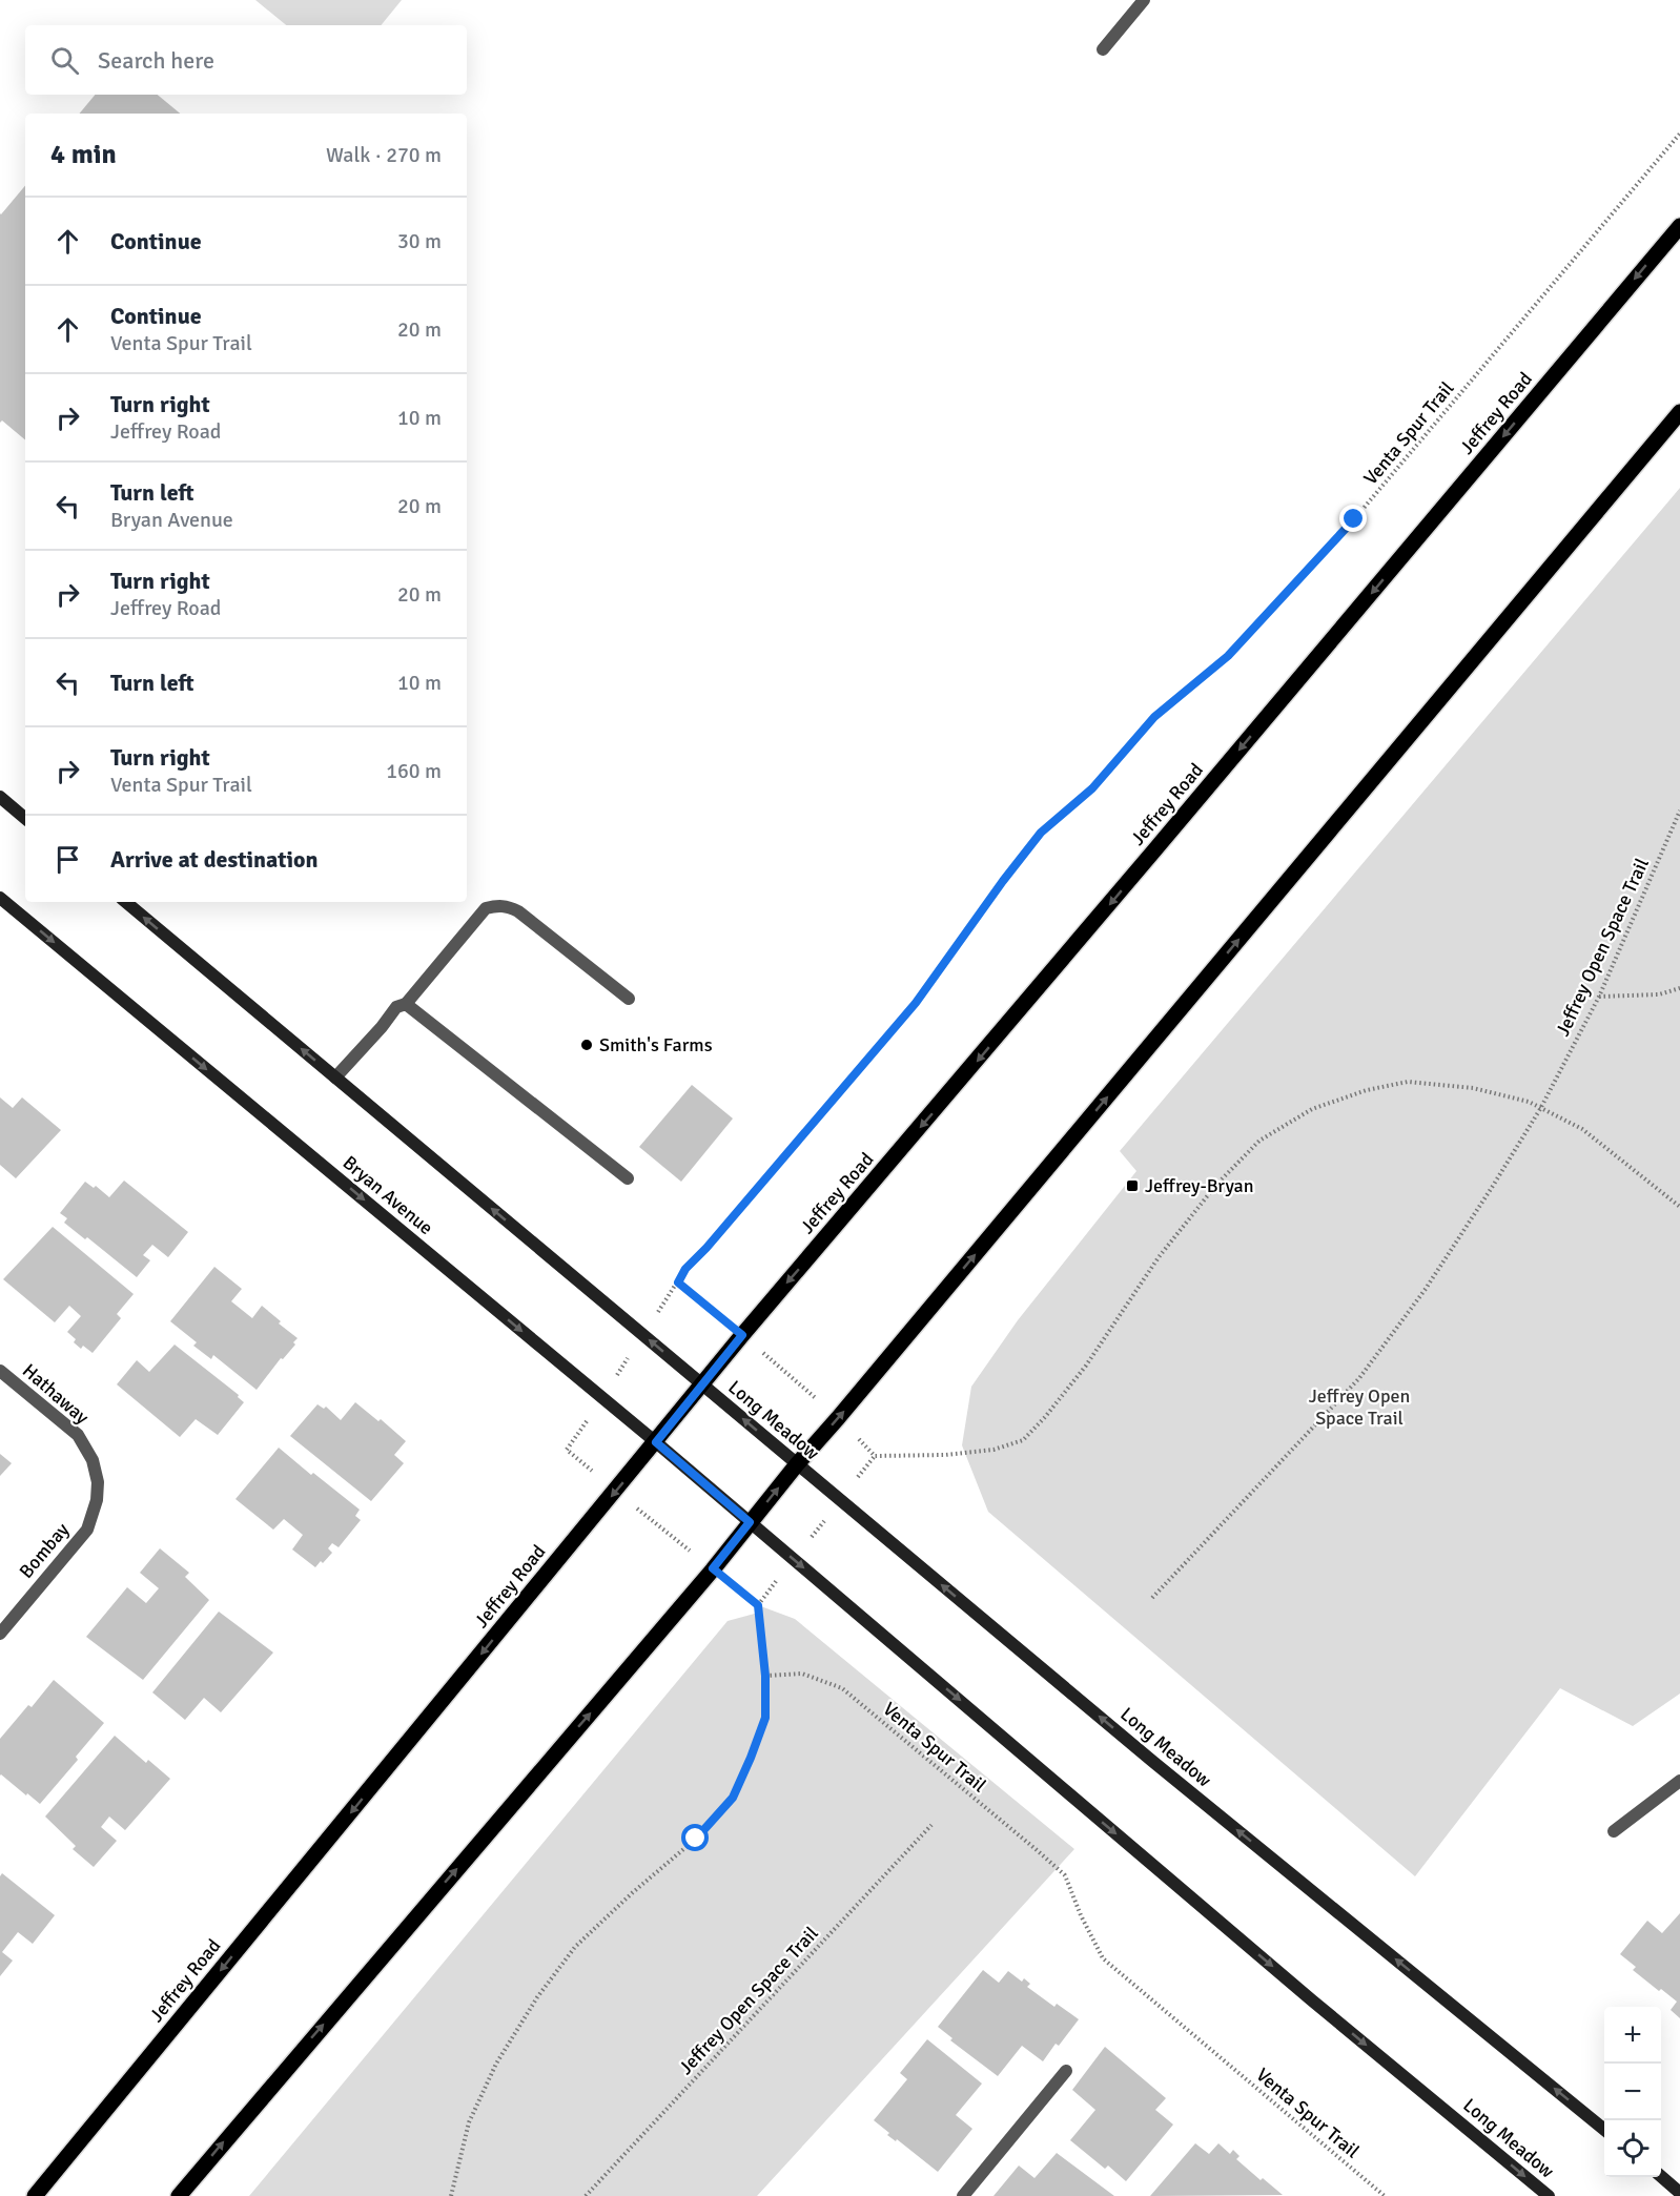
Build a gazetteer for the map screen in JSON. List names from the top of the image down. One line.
{"streets":{"main road":["Jeffrey Road"],"street":["Bryan Avenue","Hathaway","Long Meadow","Bombay"],"path":["Venta Spur Trail","Jeffrey Open Space Trail"]},"crossings":[["Jeffrey Road","Venta Spur Trail"],["Jeffrey Road","Bryan Avenue"],["Jeffrey Road","Long Meadow"],["Bryan Avenue","Long Meadow"],["Hathaway","Bombay"]],"parks":["Jeffrey Open Space Trail"],"places":{"other":["Smith's Farms"],"transit":["Jeffrey-Bryan"]},"page":{"search":"Search here","heading":["4 min","Walk · 270 m"],"list":[["Continue","30 m"],["Continue","Venta Spur Trail","20 m"],["Turn right","Jeffrey Road","10 m"],["Turn left","Bryan Avenue","20 m"],["Turn right","Jeffrey Road","20 m"],["Turn left","10 m"],["Turn right","Venta Spur Trail","160 m"],"Arrive at destination"],"map_buttons":["+","−"]}}
